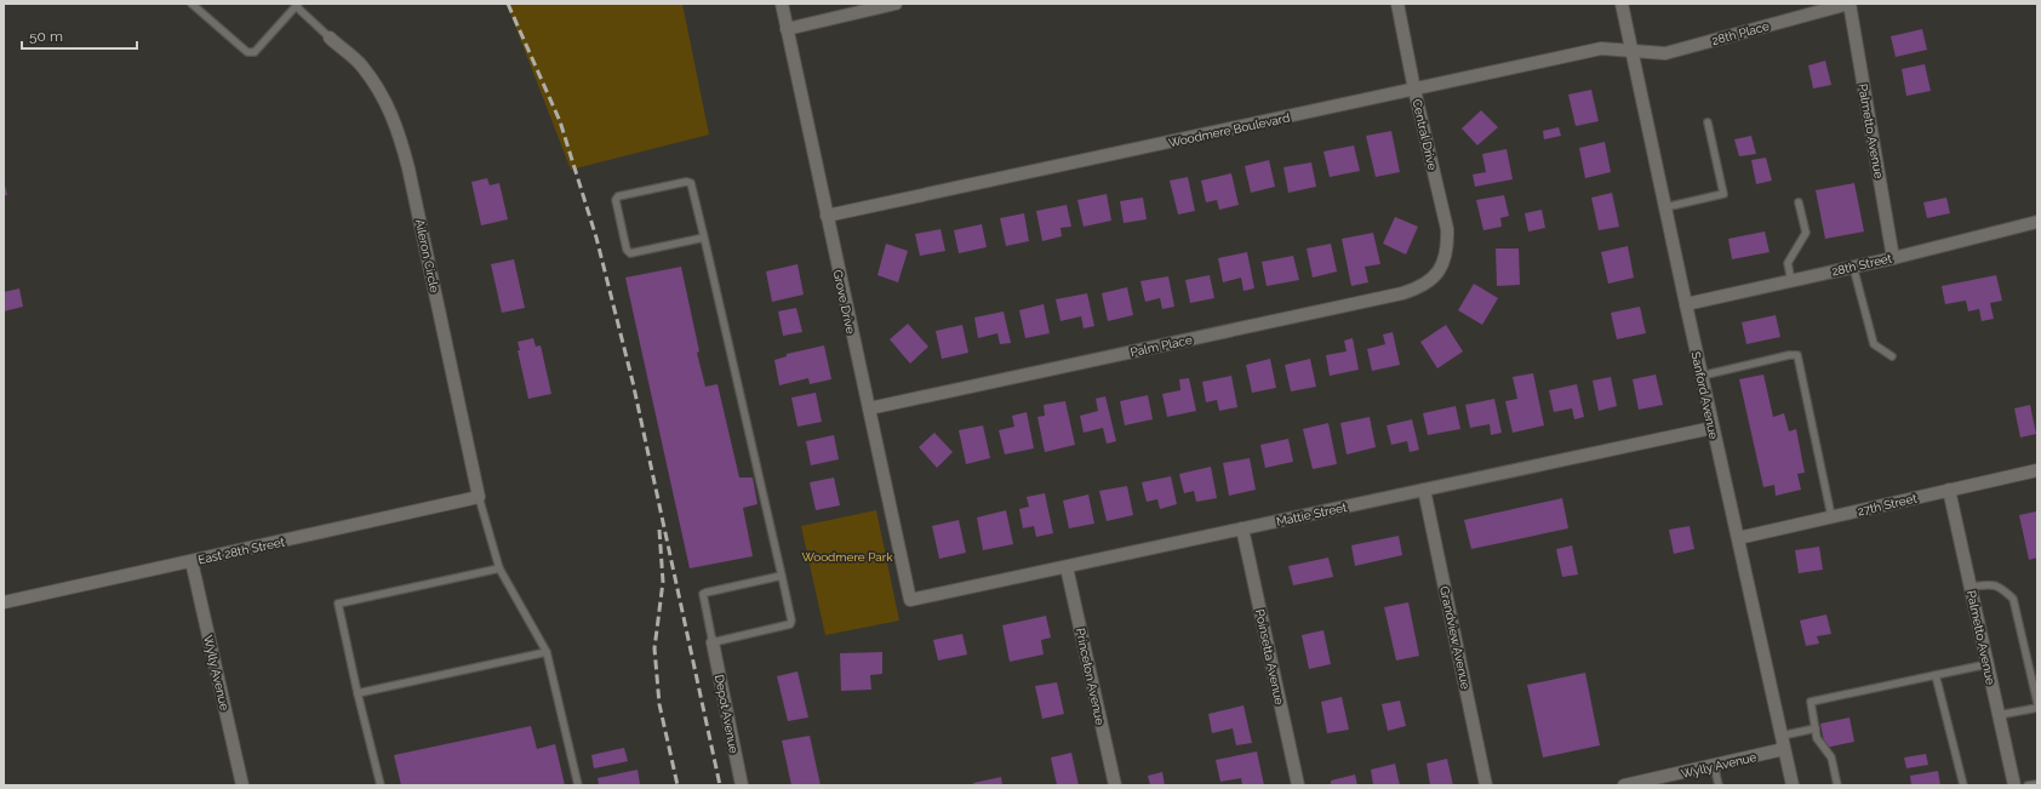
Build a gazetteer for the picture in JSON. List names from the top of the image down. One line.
{"streets":{"street":["28th Place","Woodmere Boulevard","Palmetto Avenue","Central Drive","Aileron Circle","28th Street","Grove Drive","Palm Place","Sanford Avenue","27th Street","Mattie Street","East 28th Street","Grandview Avenue","Poinsetta Avenue","Wylly Avenue","Princeton Avenue","Depot Avenue"]},"crossings":[["28th Place","Woodmere Boulevard"],["28th Place","Palmetto Avenue"],["28th Place","Sanford Avenue"],["Woodmere Boulevard","Central Drive"],["Woodmere Boulevard","Grove Drive"],["Woodmere Boulevard","Sanford Avenue"],["Palmetto Avenue","28th Street"],["Palmetto Avenue","27th Street"],["Central Drive","Palm Place"],["Aileron Circle","East 28th Street"],["28th Street","Sanford Avenue"],["Grove Drive","Palm Place"],["Grove Drive","Mattie Street"],["Sanford Avenue","27th Street"],["Sanford Avenue","Mattie Street"],["Sanford Avenue","Wylly Avenue"],["Mattie Street","Grandview Avenue"],["Mattie Street","Poinsetta Avenue"],["Mattie Street","Princeton Avenue"],["East 28th Street","Wylly Avenue"]],"parks":["Woodmere Park"],"scale_bar":"50 m"}
